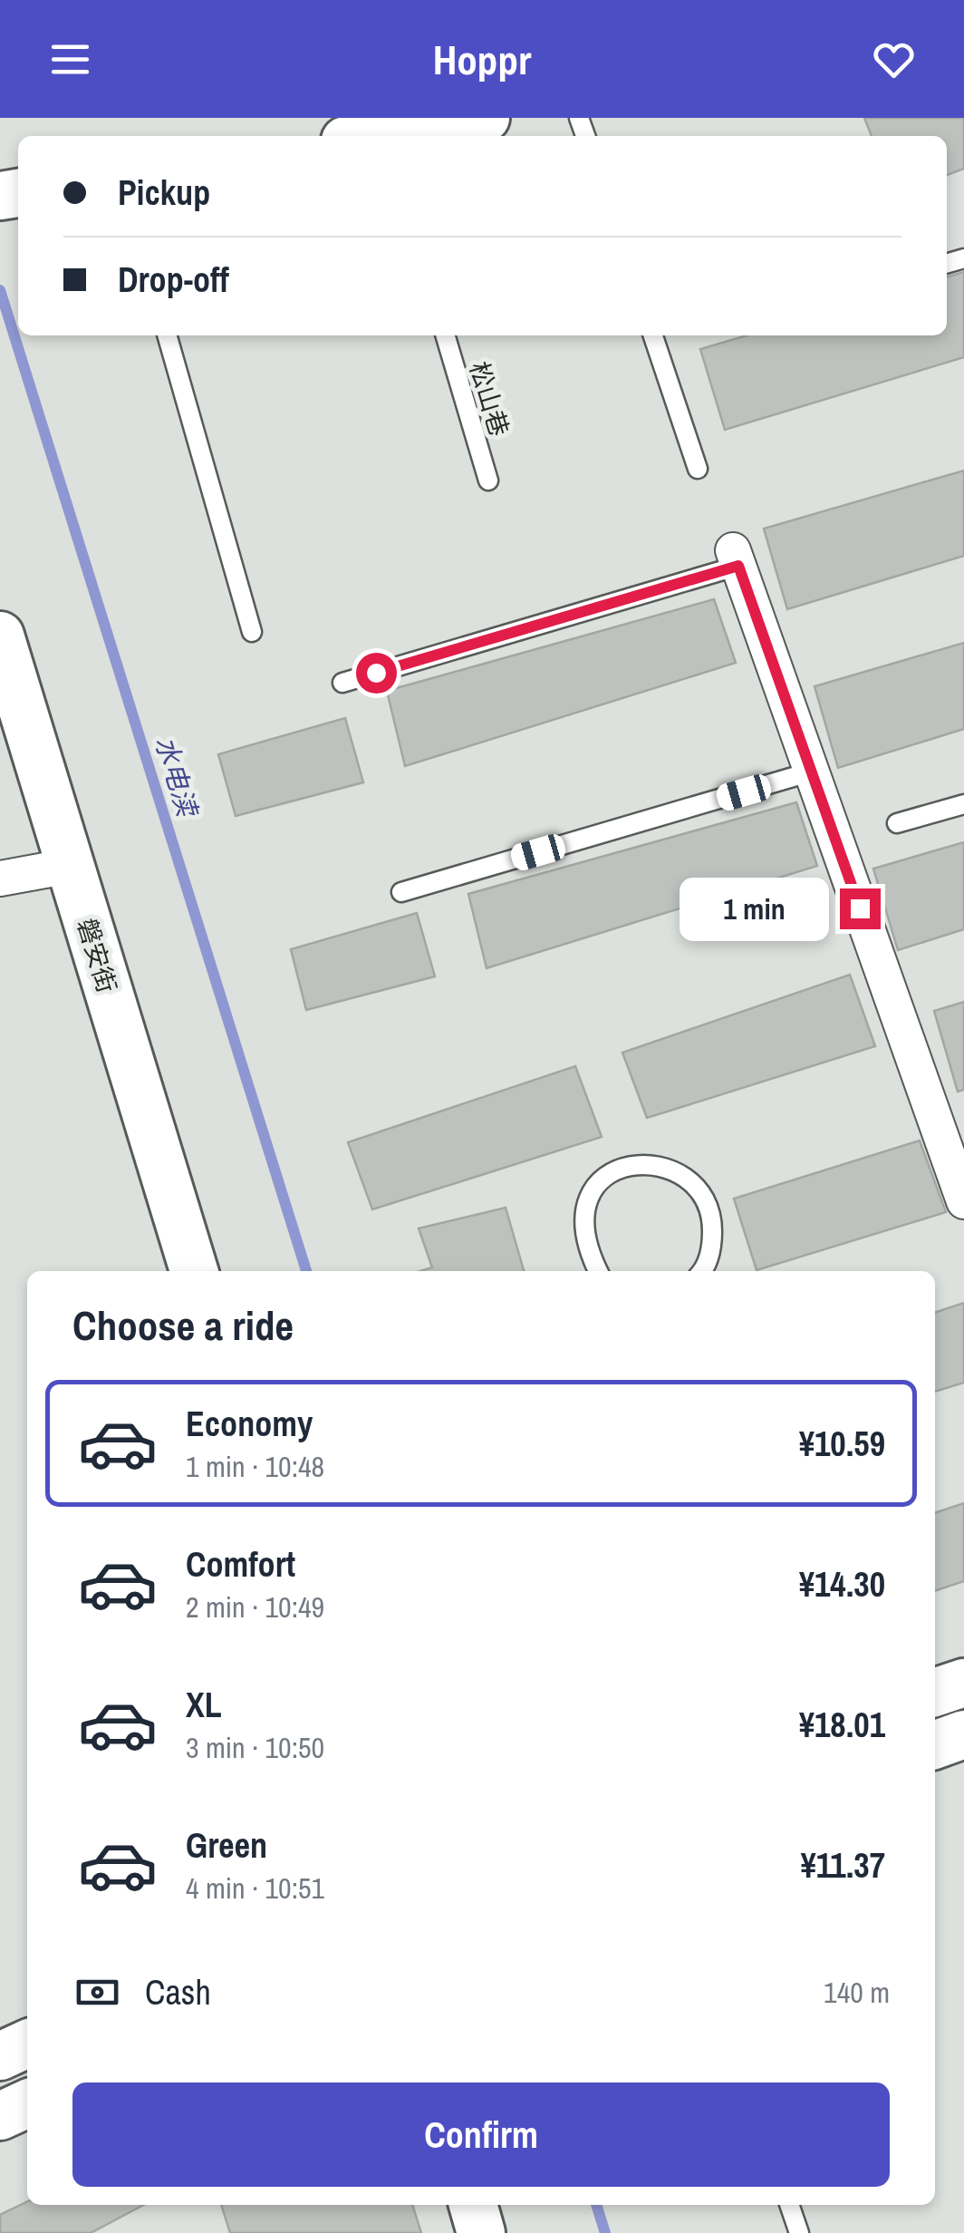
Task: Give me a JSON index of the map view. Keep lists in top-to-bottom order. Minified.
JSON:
{"streets":{"street":["磐安街"],"lane":["松山巷"]},"water":["水电渎"],"page":{"header":"Hoppr","banner":["Pickup","Drop-off"],"bubble":"1 min","heading":"Choose a ride","list":[{"name":"Economy","note":"1 min · 10:48","value":"¥10.59"},{"name":"Comfort","note":"2 min · 10:49","value":"¥14.30"},{"name":"XL","note":"3 min · 10:50","value":"¥18.01"},{"name":"Green","note":"4 min · 10:51","value":"¥11.37"}],"pay":["Cash","140 m"],"buttons":"Confirm"}}
